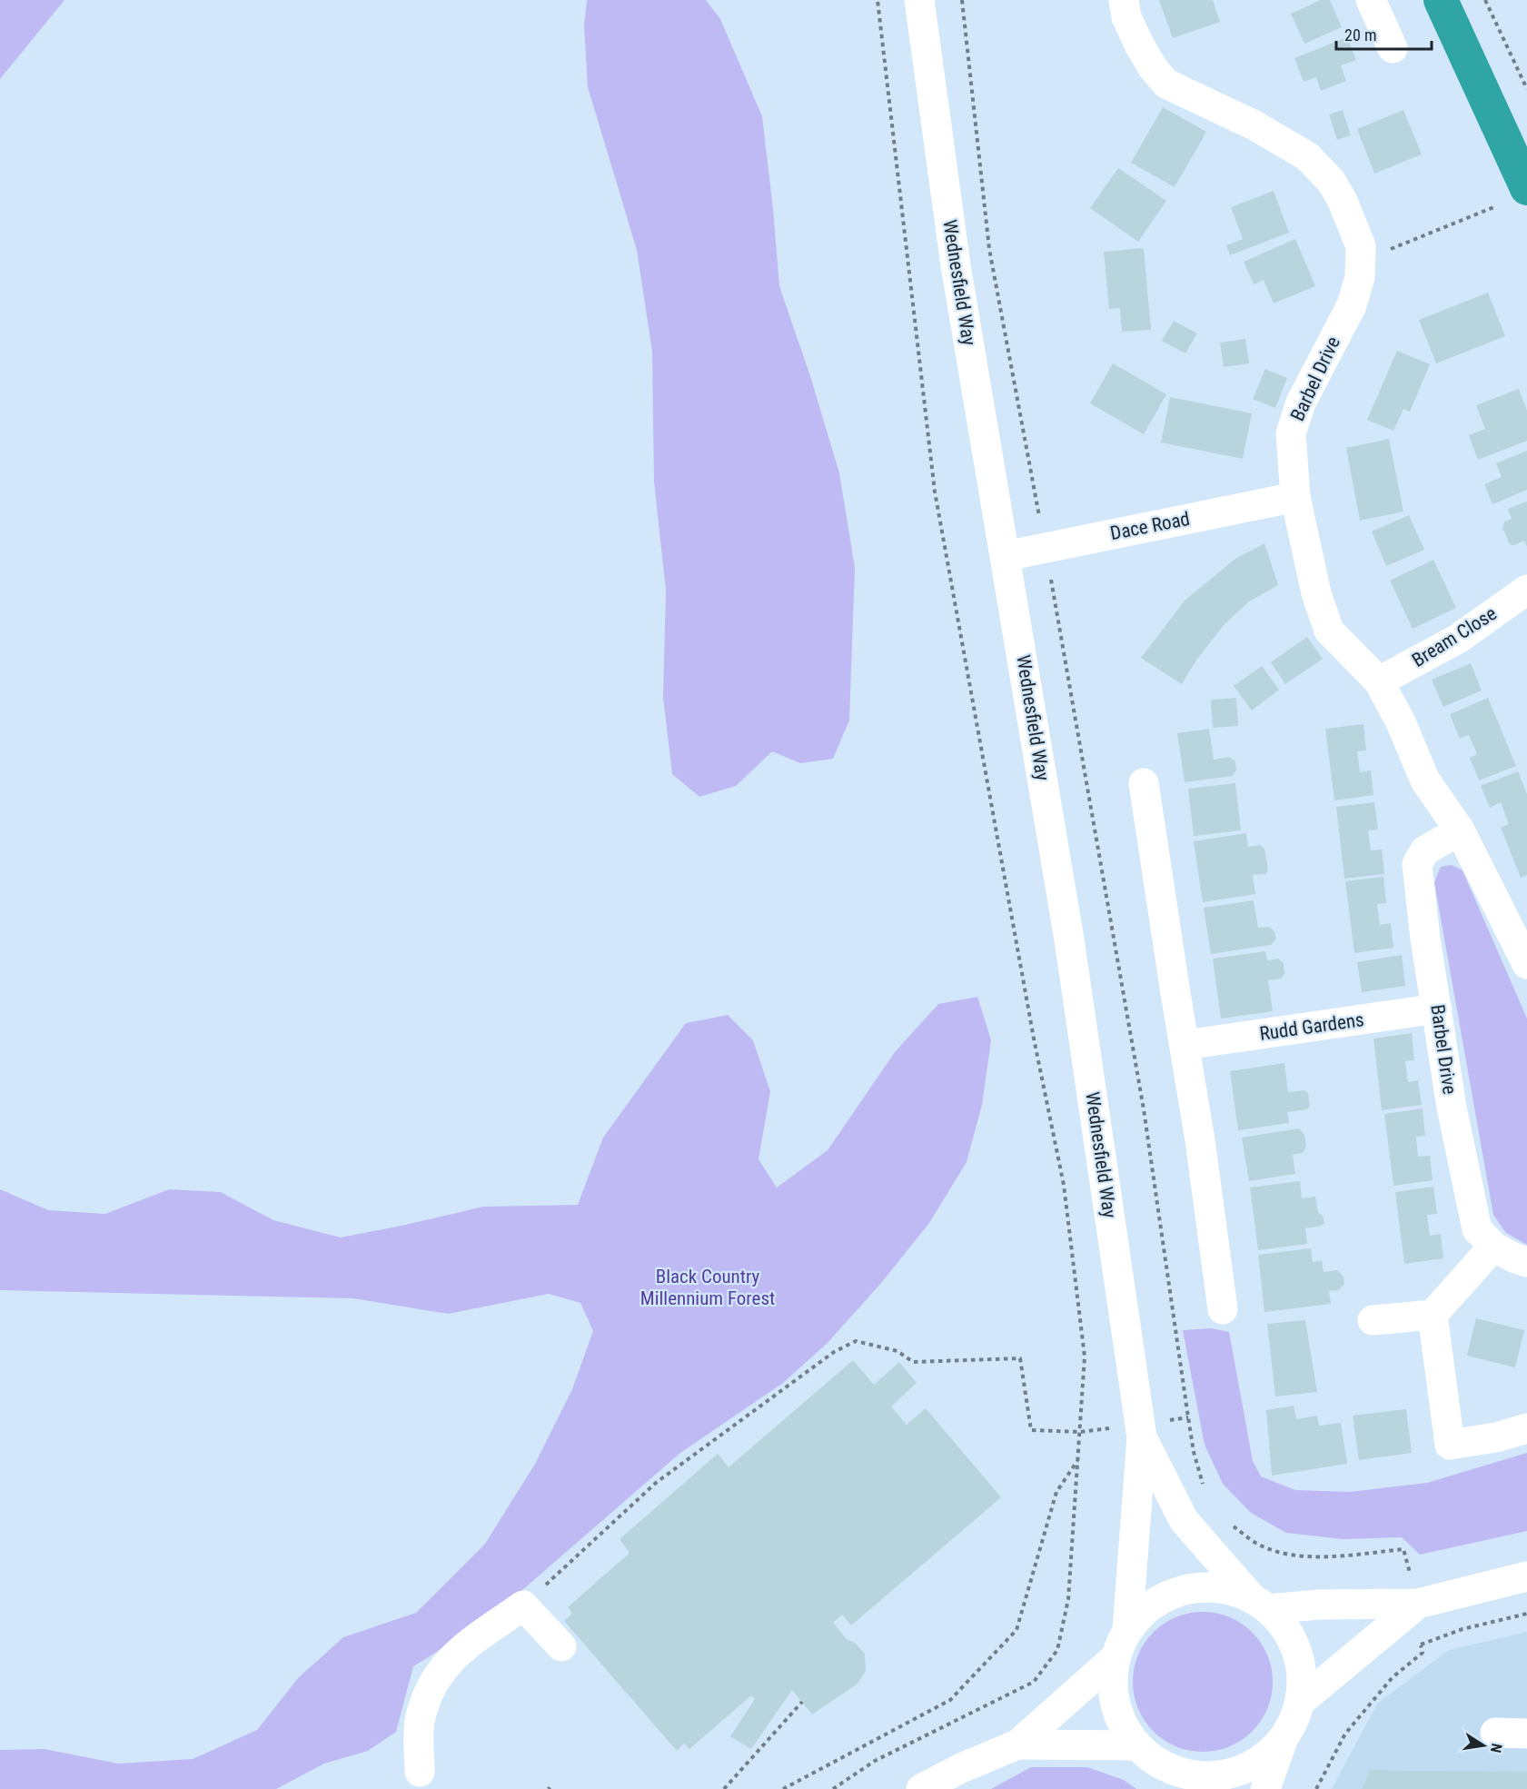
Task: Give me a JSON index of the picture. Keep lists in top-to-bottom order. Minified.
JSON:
{"streets":{"street":["Wednesfield Way","Barbel Drive","Dace Road","Bream Close","Rudd Gardens"]},"crossings":[["Wednesfield Way","Dace Road"],["Barbel Drive","Dace Road"],["Barbel Drive","Bream Close"],["Barbel Drive","Rudd Gardens"]],"parks":["Black Country Millennium Forest"],"scale_bar":"20 m","north":"right"}
